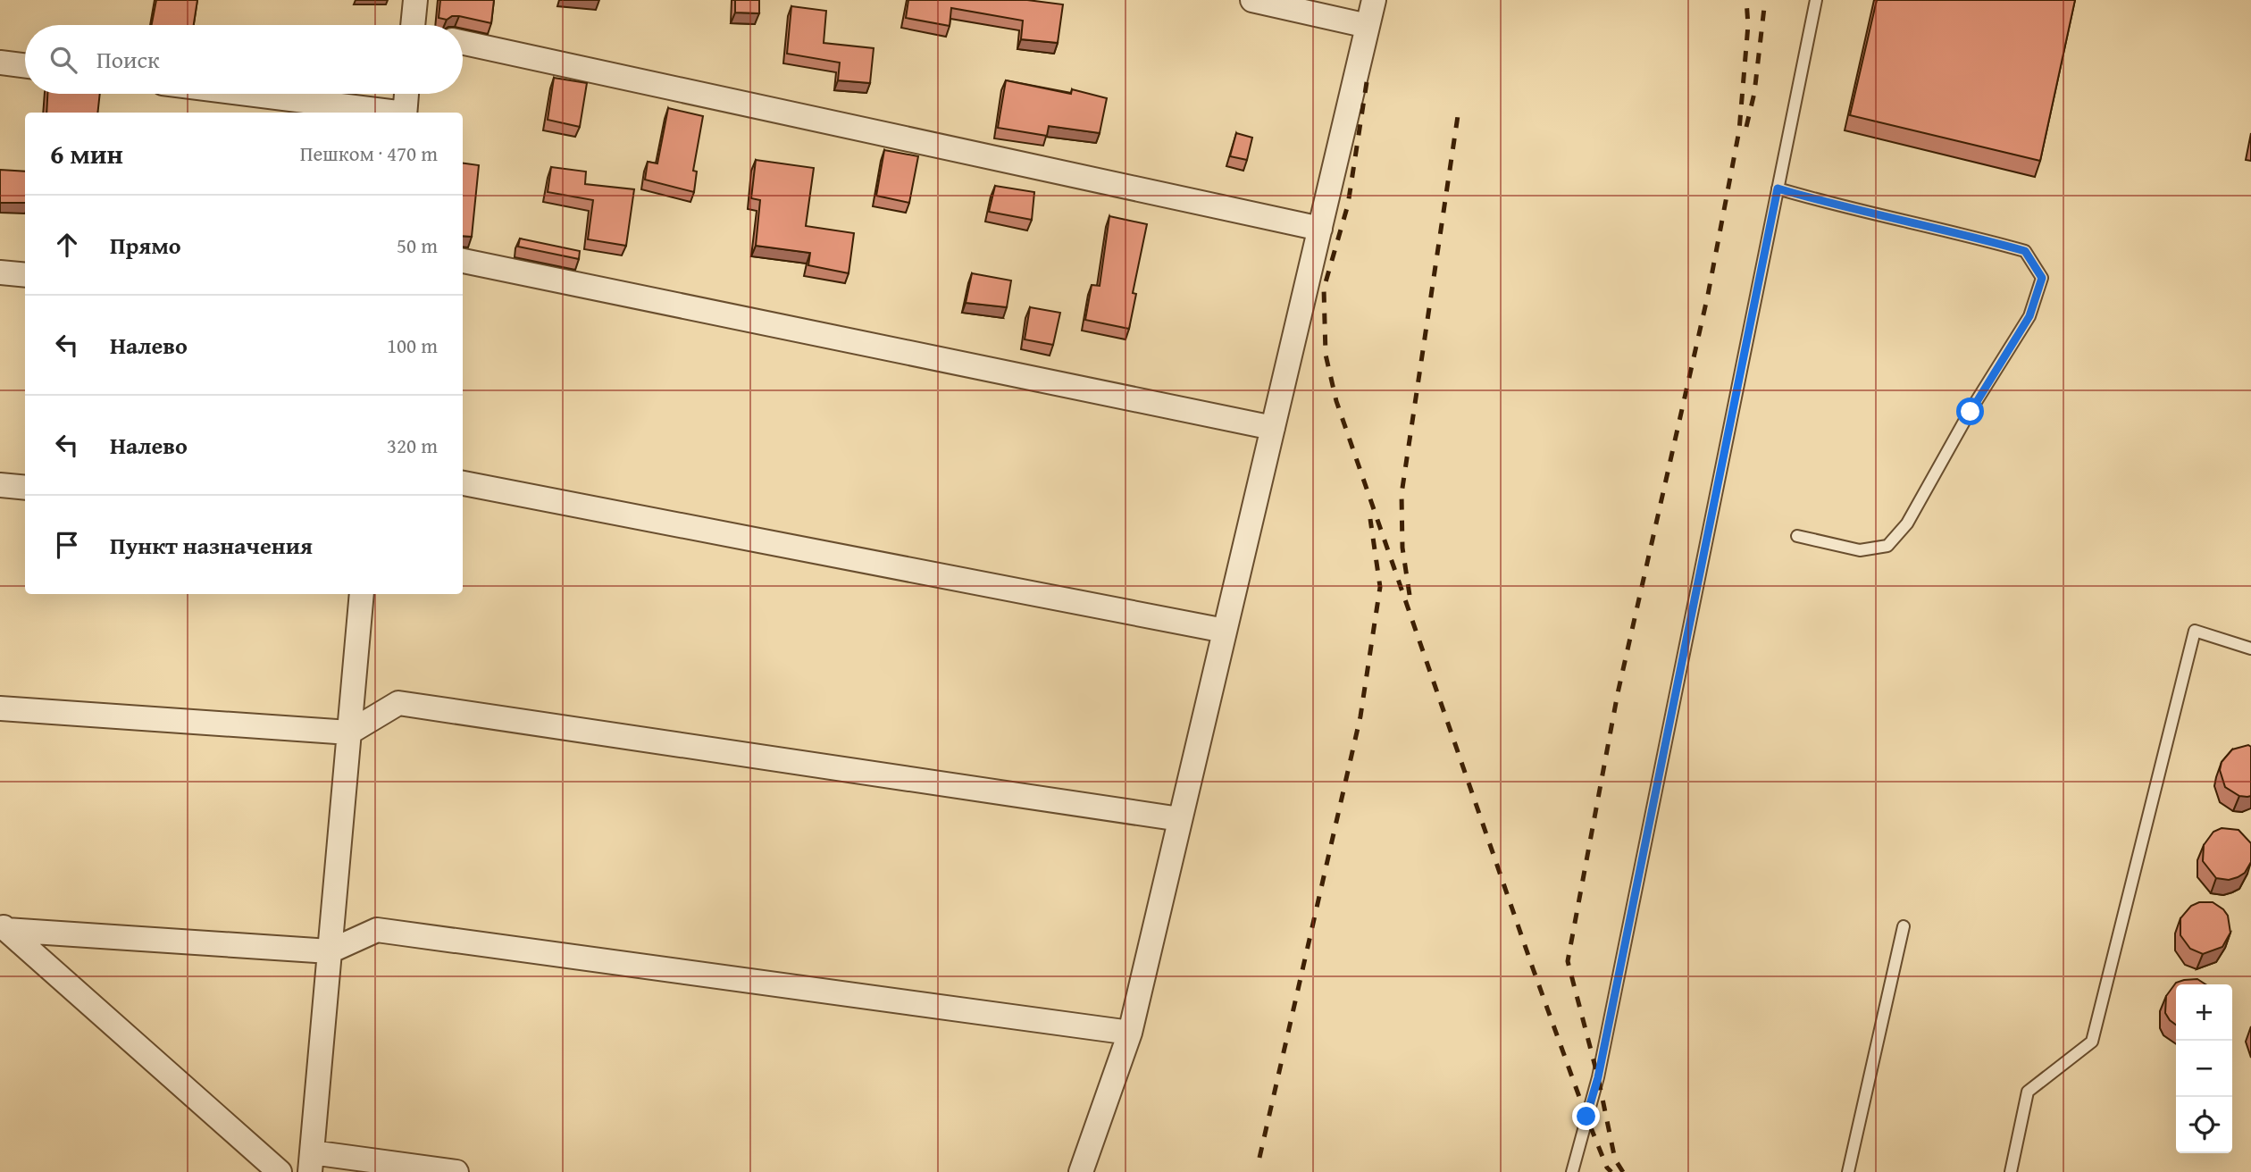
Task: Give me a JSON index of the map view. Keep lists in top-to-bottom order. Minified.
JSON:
{"page":{"search":"Поиск","heading":["6 мин","Пешком · 470 m"],"list":[["Прямо","50 m"],["Налево","100 m"],["Налево","320 m"],"Пункт назначения"],"map_buttons":["+","−"]}}
